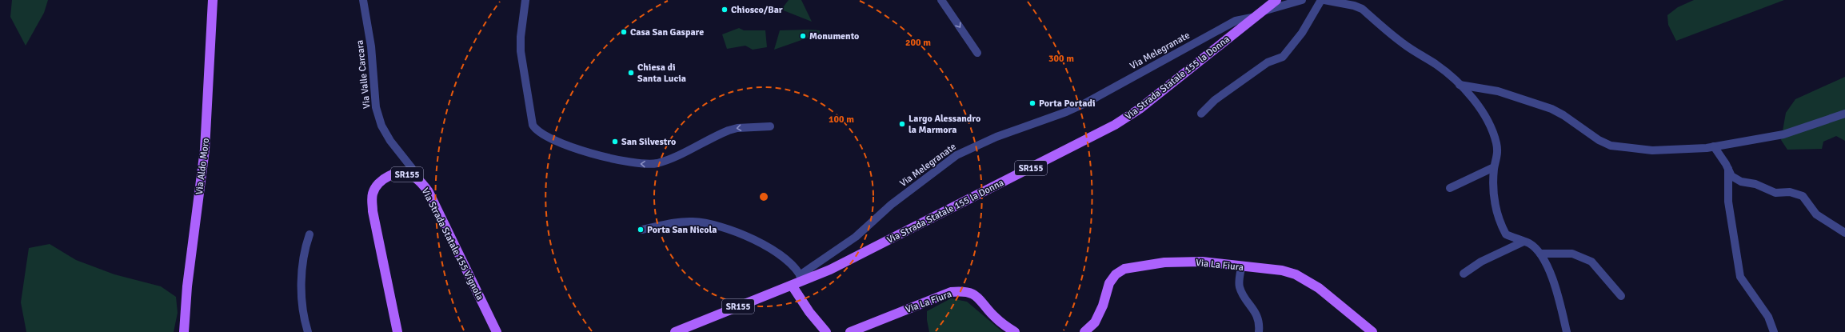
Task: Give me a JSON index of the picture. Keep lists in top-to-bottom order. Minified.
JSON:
{"streets":{"main road":["Via Strada Statale 155 la Donna","Via Aldo Moro","SR155","Via Strada Statale 155 Vignola","Via La Fiura"],"street":["Via Melegranate","Via Valle Carcara"]},"crossings":[["Via Melegranate","Via Strada Statale 155 la Donna"],["Via Valle Carcara","SR155"],["Via Valle Carcara","Via Strada Statale 155 Vignola"],["SR155","Via Strada Statale 155 Vignola"]],"places":["Chiosco/Bar","Casa San Gaspare","Monumento","Chiesa di Santa Lucia","Porta Portadi","Largo Alessandro la Marmora","San Silvestro","Porta San Nicola"],"rings":["200 m","300 m","100 m"]}
